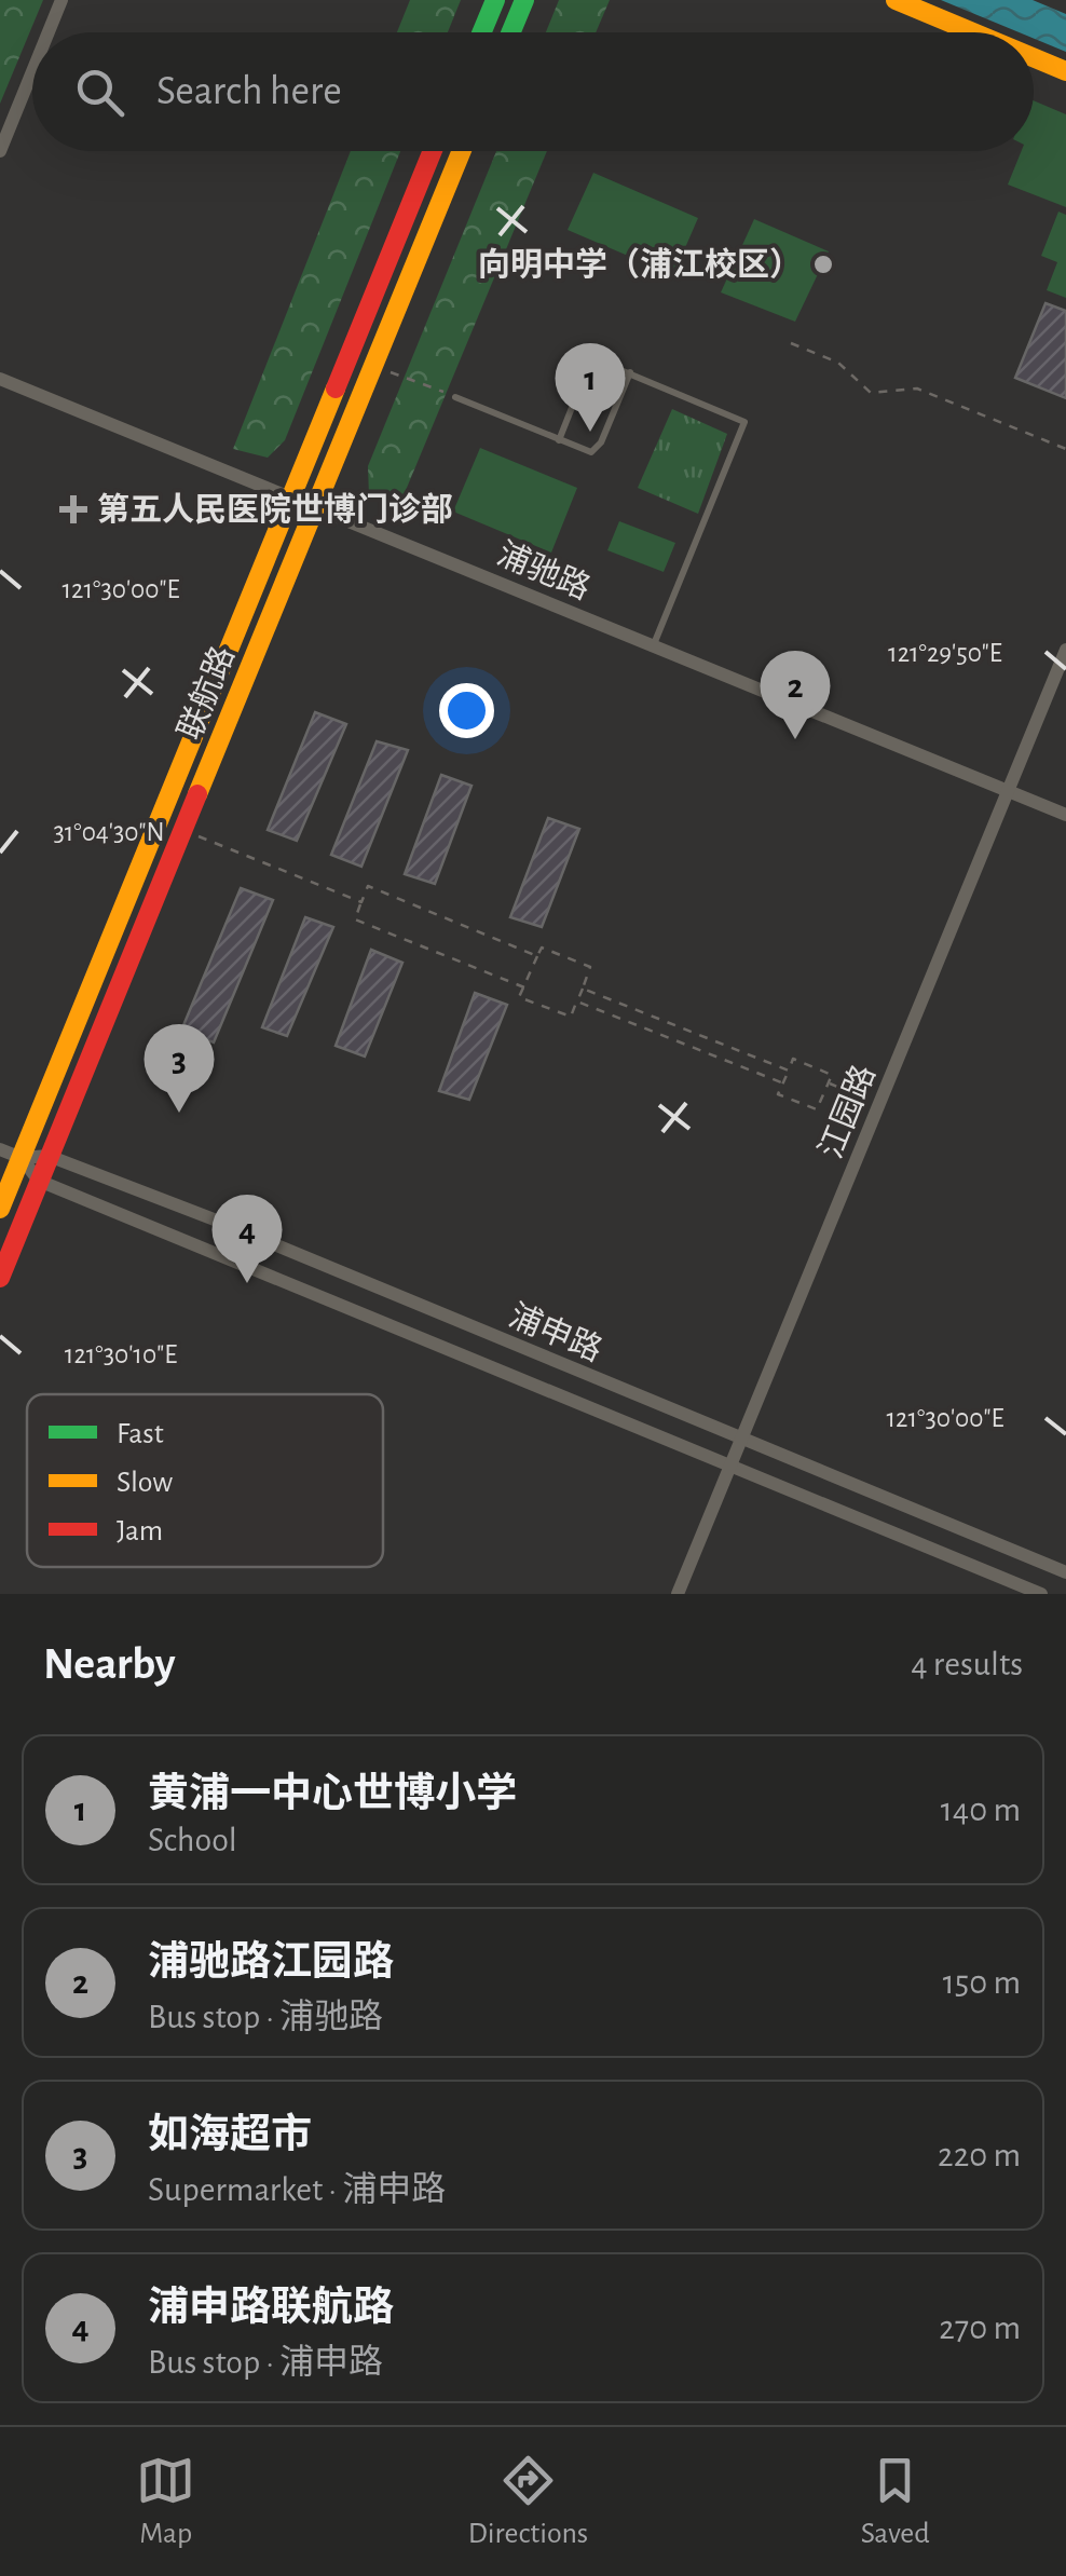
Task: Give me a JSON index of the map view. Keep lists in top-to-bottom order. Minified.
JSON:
{"streets":{"street":["浦驰路","联航路","江园路","浦申路"]},"crossings":[["浦驰路","联航路"],["浦驰路","江园路"],["联航路","浦申路"],["江园路","浦申路"]],"places":{"other":["向明中学（浦江校区）"],"health":["第五人民医院世博门诊部"]},"legend":["Fast","Slow","Jam"],"page":{"search":"Search here","pins":["1","2","3","4"],"heading":["Nearby","4 results"],"list":[{"mark":"1","name":"黄浦一中心世博小学","note":"School","value":"140 m"},{"mark":"2","name":"浦驰路江园路","note":"Bus stop · 浦驰路","value":"150 m"},{"mark":"3","name":"如海超市","note":"Supermarket · 浦申路","value":"220 m"},{"mark":"4","name":"浦申路联航路","note":"Bus stop · 浦申路","value":"270 m"}],"nav":["Map","Directions","Saved"]},"coordinates":["121°30'00\"E","121°29'50\"E","31°04'30\"N","121°30'10\"E"]}
